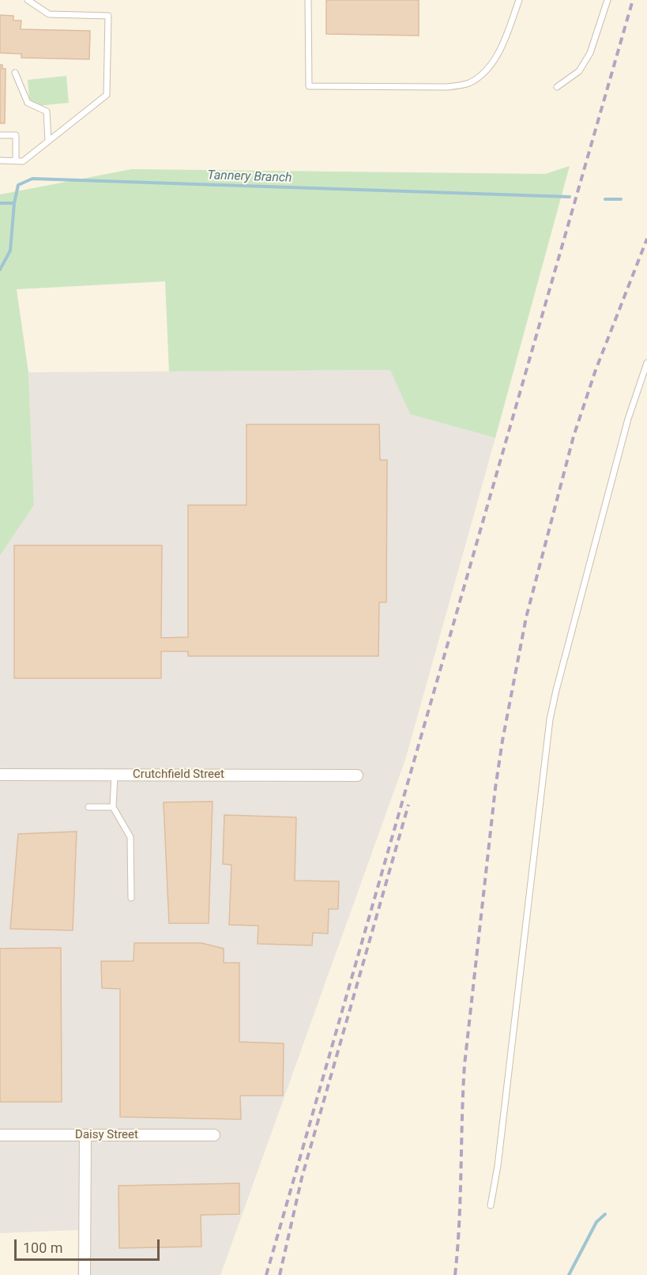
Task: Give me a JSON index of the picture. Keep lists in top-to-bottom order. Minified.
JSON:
{"streets":{"street":["Crutchfield Street","Daisy Street"]},"water":["Tannery Branch"],"scale_bar":"100 m"}
